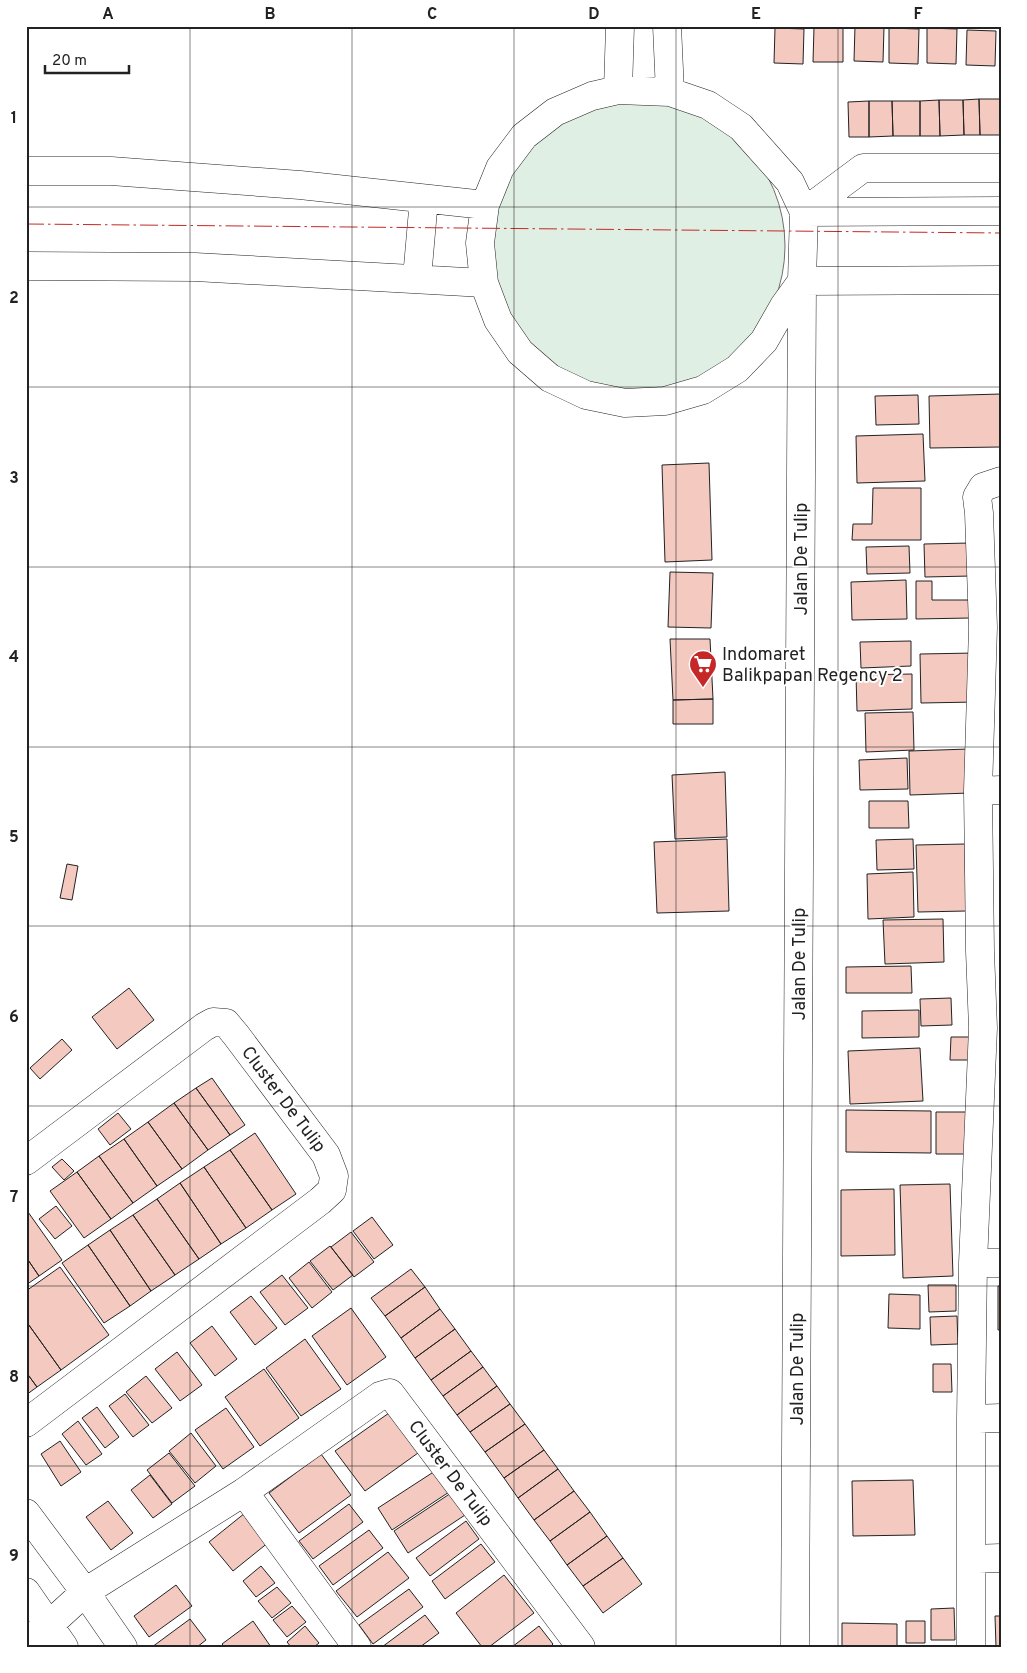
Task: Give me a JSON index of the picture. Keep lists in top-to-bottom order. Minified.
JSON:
{"streets":{"street":["Jalan De Tulip","Cluster De Tulip"]},"places":{"supermarket":["Indomaret Balikpapan Regency 2"]},"scale_bar":"20 m","grid":{"columns":["A","B","C","D","E","F"],"rows":["1","2","3","4","5","6","7","8","9"]}}
